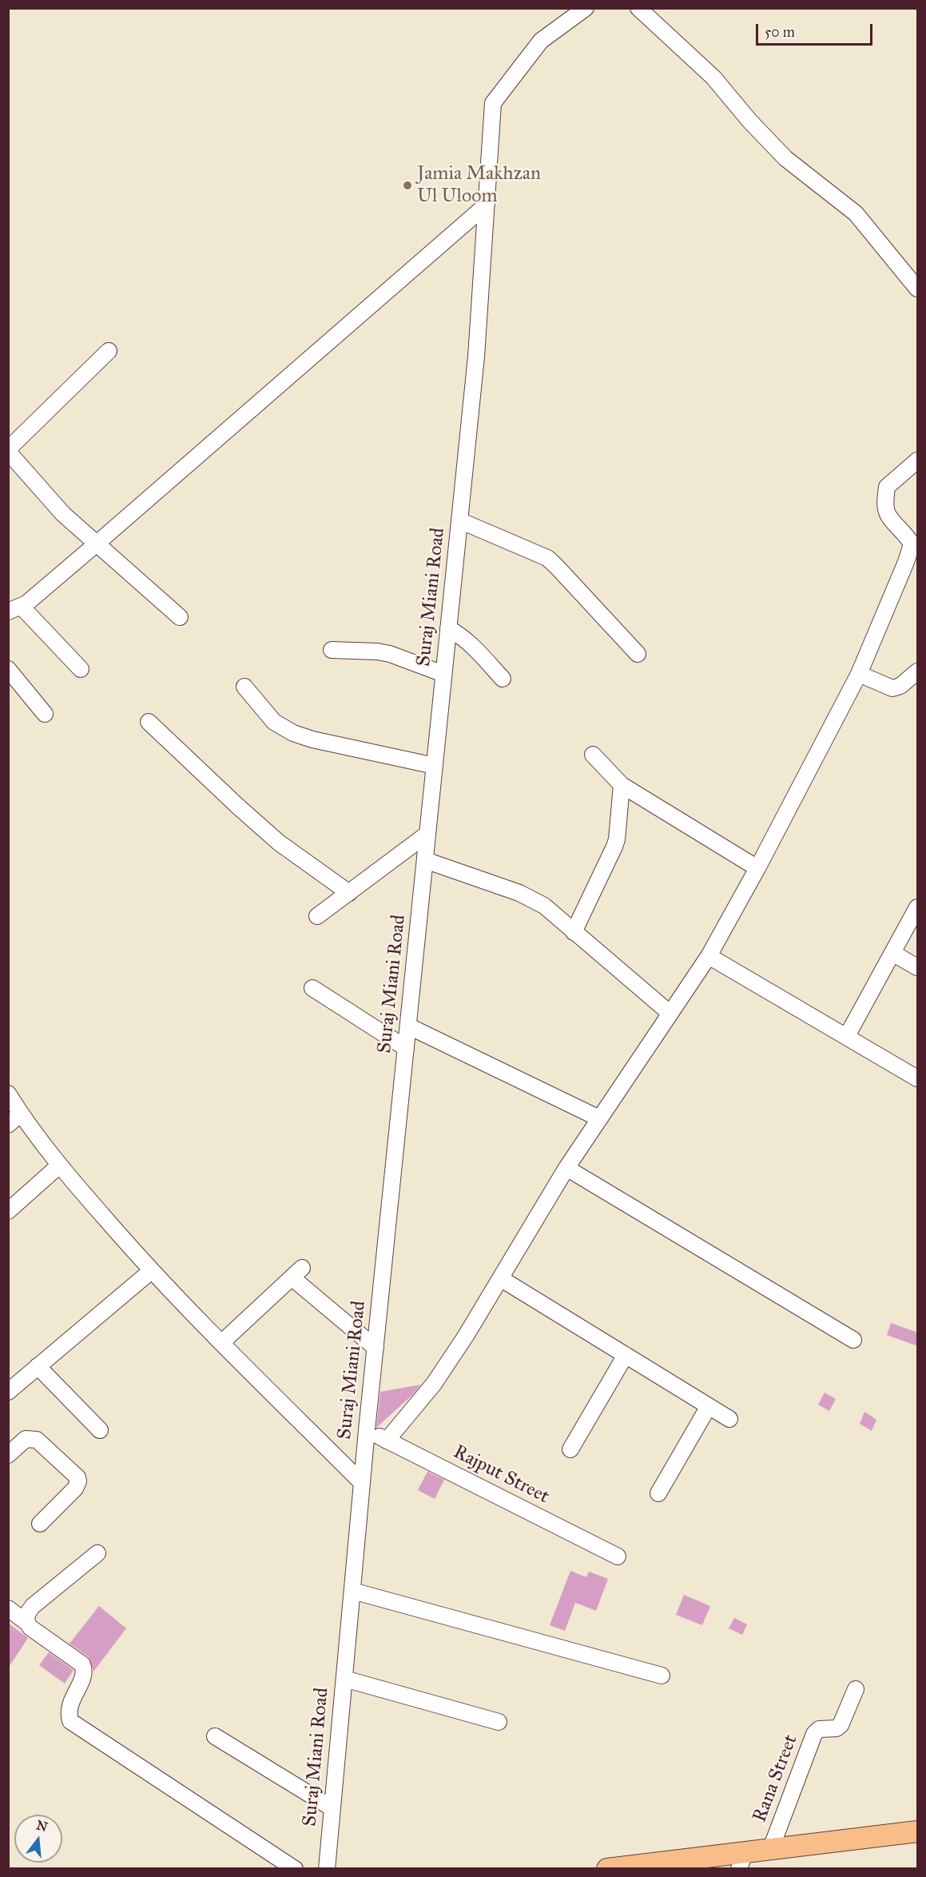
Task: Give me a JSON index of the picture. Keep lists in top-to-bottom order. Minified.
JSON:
{"streets":{"street":["Suraj Miani Road","Rajput Street","Rana Street"]},"crossings":[["Suraj Miani Road","Rajput Street"]],"places":["Jamia Makhzan Ul Uloom"],"scale_bar":"50 m","north":"top"}
